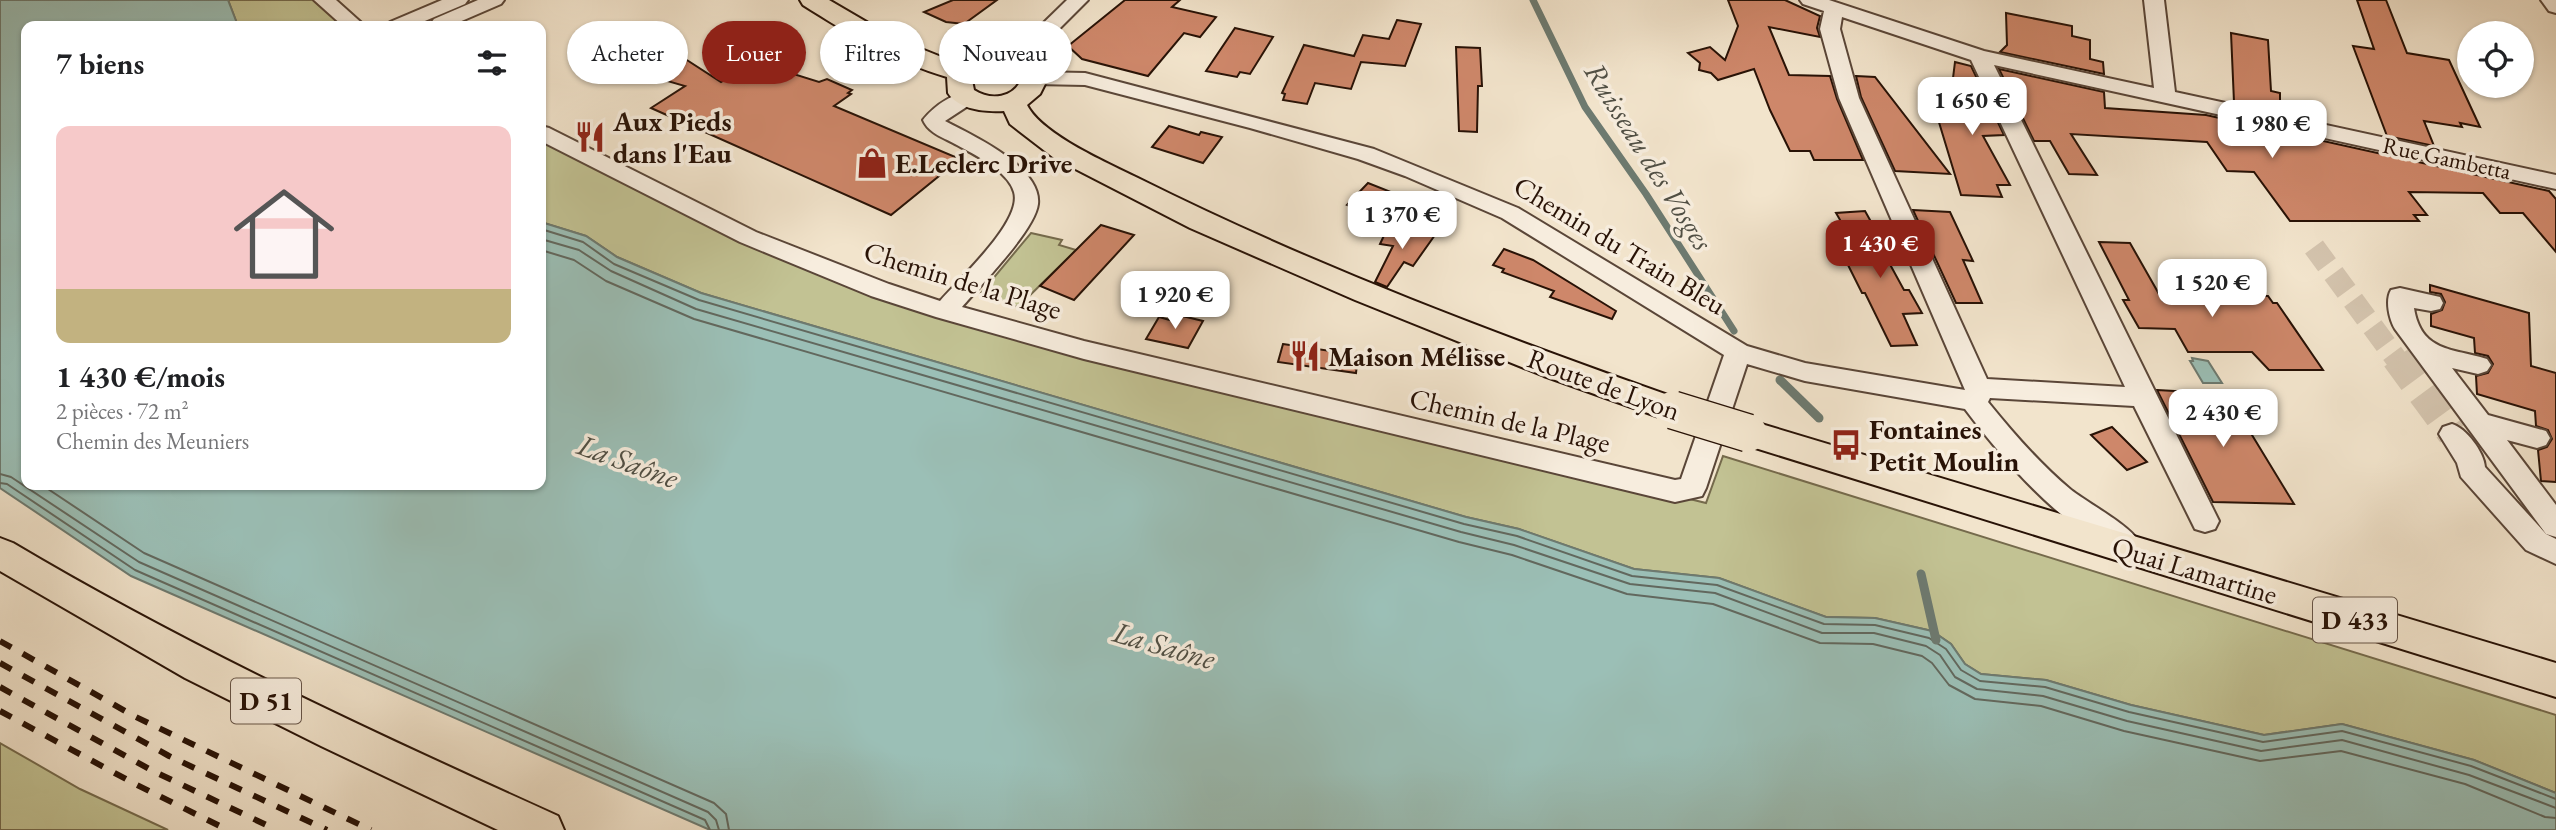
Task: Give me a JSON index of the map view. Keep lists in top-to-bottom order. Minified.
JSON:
{"streets":{"main road":["Route de Lyon","Quai Lamartine","D 433","D 51"],"street":["Rue Gambetta","Chemin du Train Bleu","Chemin de la Plage"]},"crossings":[["Chemin du Train Bleu","Chemin de la Plage"],["Route de Lyon","Quai Lamartine"]],"water":["Ruisseau des Vosges","La Saône"],"places":{"restaurant":["Aux Pieds dans l'Eau","Maison Mélisse"],"shop":["E.Leclerc Drive"],"bus stop":["Fontaines Petit Moulin"]},"page":{"chip":["Acheter","Louer","Filtres","Nouveau"],"heading":"7 biens","price":["1 650 €","1 980 €","1 370 €","1 430 €","1 520 €","1 920 €","2 430 €"],"list":[{"name":"1 430 €/mois","note":"2 pièces · 72 m² · Chemin des Meuniers"}]}}
